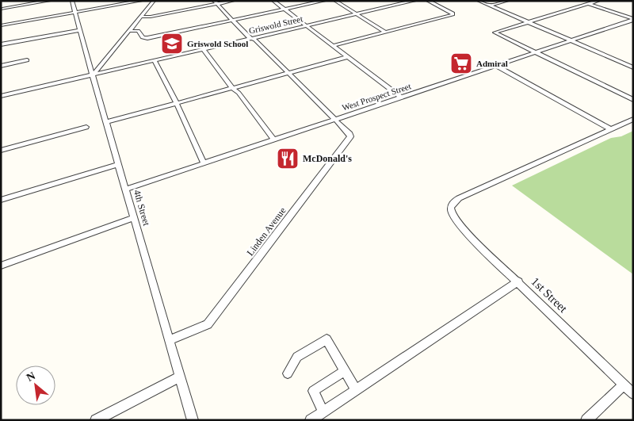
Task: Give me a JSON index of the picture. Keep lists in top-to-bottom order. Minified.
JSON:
{"streets":{"street":["Griswold Street","West Prospect Street","4th Street","Linden Avenue","1st Street"]},"crossings":[["Griswold Street","4th Street"],["West Prospect Street","4th Street"],["West Prospect Street","Linden Avenue"],["4th Street","Linden Avenue"]],"places":{"school or university":["Griswold School"],"supermarket":["Admiral"],"restaurant":["McDonald's"]},"north":"top left"}
